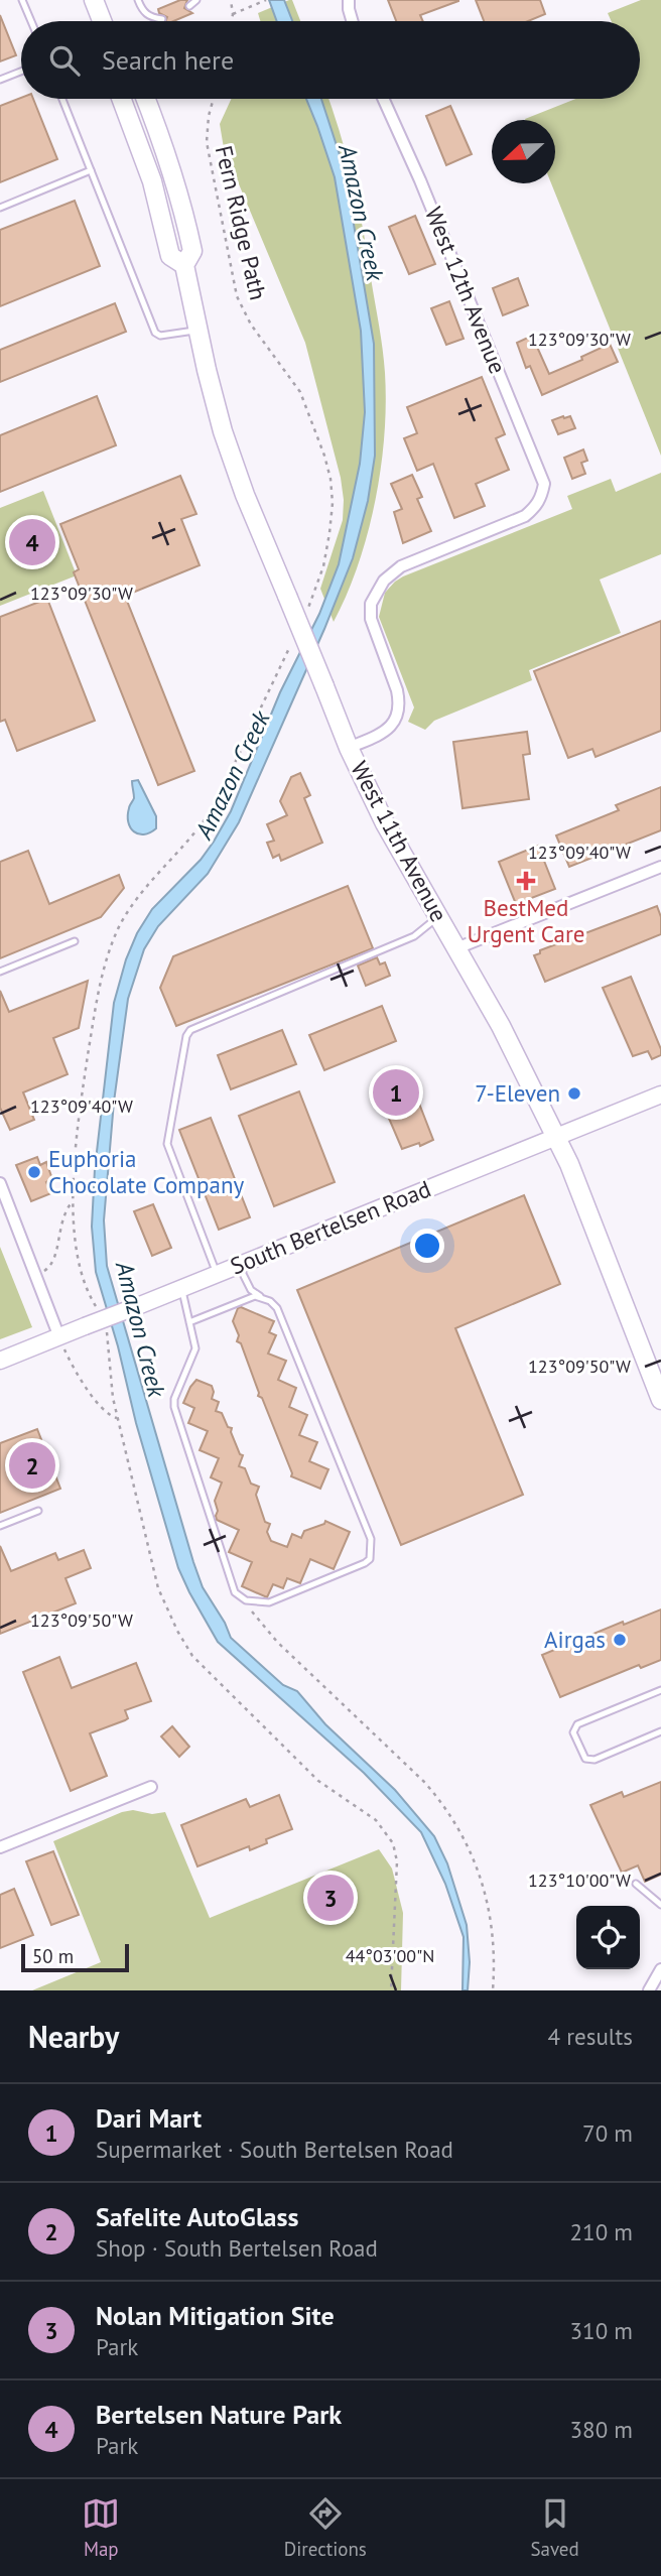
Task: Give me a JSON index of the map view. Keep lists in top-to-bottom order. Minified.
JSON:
{"streets":{"main road":["West 11th Avenue"],"street":["West 12th Avenue","South Bertelsen Road"],"path":["Fern Ridge Path"]},"crossings":[["West 12th Avenue","West 11th Avenue"],["West 11th Avenue","South Bertelsen Road"]],"water":["Amazon Creek"],"places":{"health":["BestMed Urgent Care"],"other":["7-Eleven","Euphoria Chocolate Company","Airgas"]},"scale_bar":"50 m","north":"left","page":{"search":"Search here","pins":["4","1","2","3"],"scale":"50 m","heading":["Nearby","4 results"],"list":[{"mark":"1","name":"Dari Mart","note":"Supermarket · South Bertelsen Road","value":"70 m"},{"mark":"2","name":"Safelite AutoGlass","note":"Shop · South Bertelsen Road","value":"210 m"},{"mark":"3","name":"Nolan Mitigation Site","note":"Park","value":"310 m"},{"mark":"4","name":"Bertelsen Nature Park","note":"Park","value":"380 m"}],"nav":["Map","Directions","Saved"]},"coordinates":["123°09'30\"W","123°09'40\"W","123°09'50\"W","123°10'00\"W","44°03'00\"N"]}
